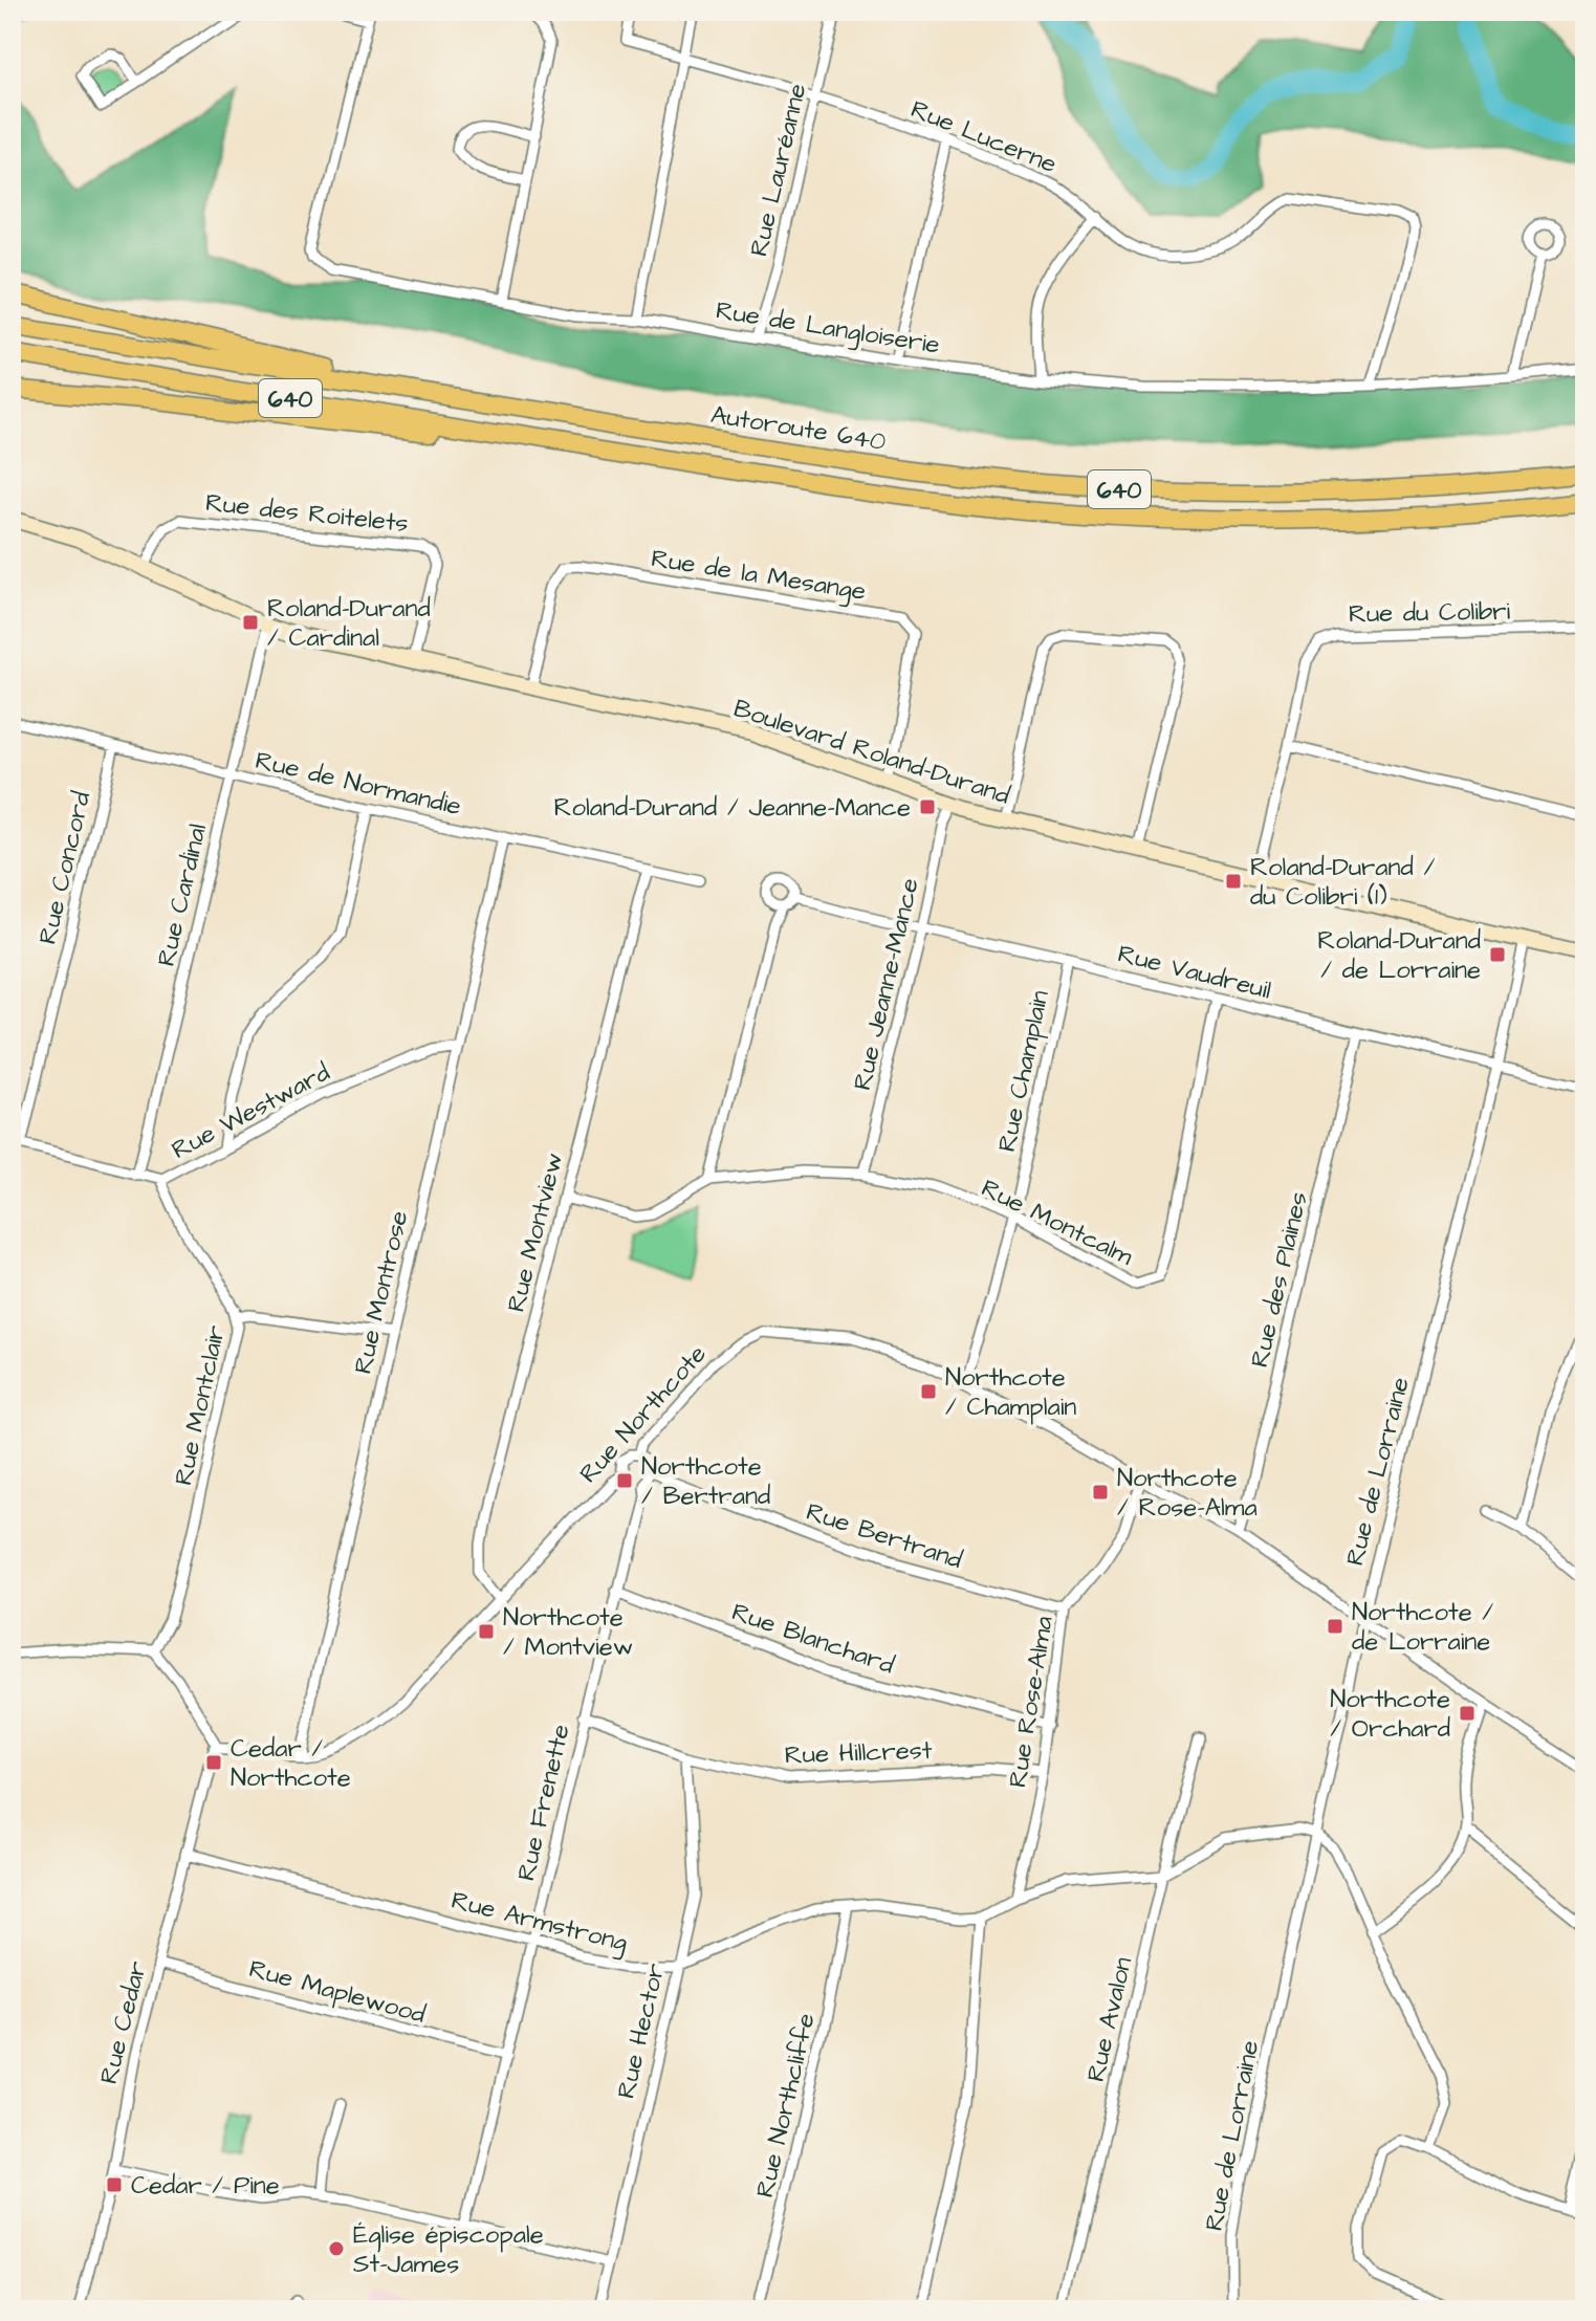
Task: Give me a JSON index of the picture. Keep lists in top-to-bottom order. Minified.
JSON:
{"streets":{"highway":["640","Autoroute 640"],"street":["Rue Lucerne","Rue Lauréanne","Rue de Langloiserie","Rue des Roitelets","Rue de la Mesange","Rue du Colibri","Boulevard Roland-Durand","Rue de Normandie","Rue Concord","Rue Cardinal","Rue Vaudreuil","Rue Jeanne-Mance","Rue Champlain","Rue Westward","Rue Montcalm","Rue Montview","Rue des Plaines","Rue Montrose","Rue Montclair","Rue Northcote","Rue de Lorraine","Rue Bertrand","Rue Blanchard","Rue Rose-Alma","Rue Hillcrest","Rue Frenette","Rue Armstrong","Rue Maplewood","Rue Avalon","Rue Cedar","Rue Hector","Rue Northcliffe"]},"crossings":[["Rue Lucerne","Rue Lauréanne"],["Rue Lucerne","Rue de Langloiserie"],["Rue Lauréanne","Rue de Langloiserie"],["Rue des Roitelets","Boulevard Roland-Durand"],["Rue de la Mesange","Boulevard Roland-Durand"],["Rue du Colibri","Boulevard Roland-Durand"],["Boulevard Roland-Durand","Rue Cardinal"],["Boulevard Roland-Durand","Rue Jeanne-Mance"],["Boulevard Roland-Durand","Rue de Lorraine"],["Rue de Normandie","Rue Concord"],["Rue de Normandie","Rue Cardinal"],["Rue de Normandie","Rue Montview"],["Rue de Normandie","Rue Montrose"],["Rue Concord","Rue Westward"],["Rue Cardinal","Rue Westward"],["Rue Vaudreuil","Rue Jeanne-Mance"],["Rue Vaudreuil","Rue Champlain"],["Rue Vaudreuil","Rue Montcalm"],["Rue Vaudreuil","Rue des Plaines"],["Rue Vaudreuil","Rue de Lorraine"],["Rue Jeanne-Mance","Rue Montcalm"],["Rue Champlain","Rue Montcalm"],["Rue Champlain","Rue Northcote"],["Rue Westward","Rue Montrose"],["Rue Westward","Rue Montclair"],["Rue Montcalm","Rue Montview"],["Rue Montview","Rue Northcote"],["Rue des Plaines","Rue Northcote"],["Rue Montrose","Rue Northcote"],["Rue Northcote","Rue de Lorraine"],["Rue Northcote","Rue Bertrand"],["Rue Northcote","Rue Rose-Alma"],["Rue Northcote","Rue Frenette"],["Rue Northcote","Rue Cedar"],["Rue Bertrand","Rue Rose-Alma"],["Rue Bertrand","Rue Frenette"],["Rue Blanchard","Rue Rose-Alma"],["Rue Blanchard","Rue Frenette"],["Rue Rose-Alma","Rue Hillcrest"],["Rue Hillcrest","Rue Frenette"],["Rue Hillcrest","Rue Hector"],["Rue Frenette","Rue Armstrong"],["Rue Frenette","Rue Maplewood"],["Rue Armstrong","Rue Cedar"],["Rue Armstrong","Rue Hector"],["Rue Armstrong","Rue Northcliffe"],["Rue Maplewood","Rue Cedar"]],"places":{"transit":["Roland-Durand / Cardinal","Roland-Durand / Jeanne-Mance","Roland-Durand / du Colibri (1)","Roland-Durand / de Lorraine","Northcote / Champlain","Northcote / Bertrand","Northcote / Rose-Alma","Northcote / de Lorraine","Northcote / Montview","Northcote / Orchard","Cedar / Northcote","Cedar / Pine"],"other":["Église épiscopale St-James"]}}
